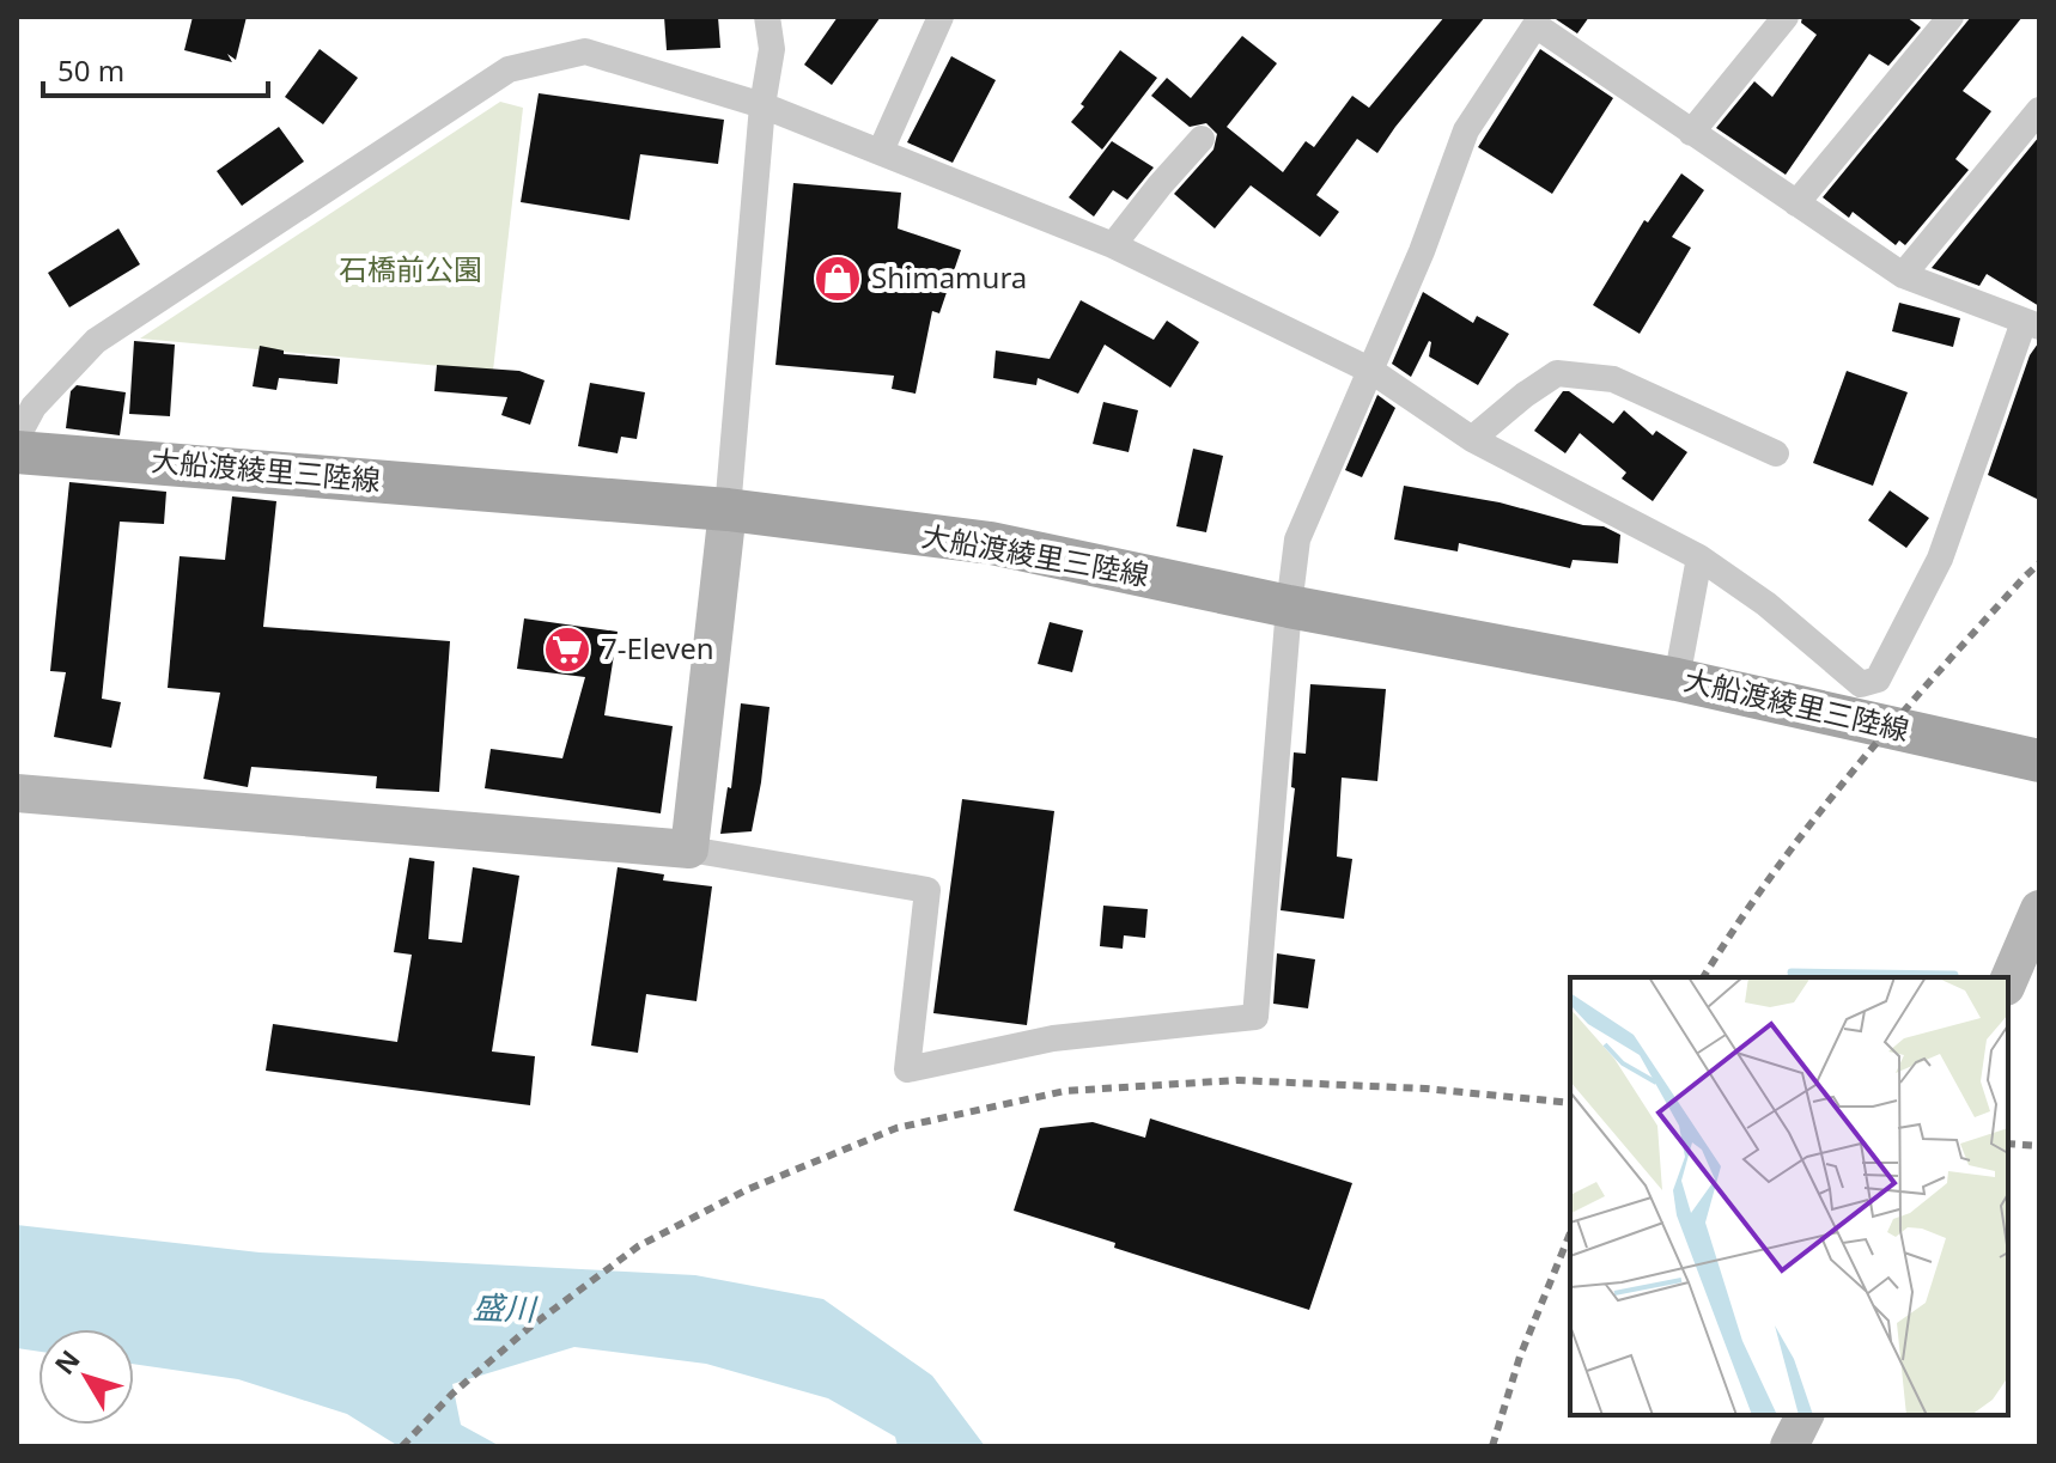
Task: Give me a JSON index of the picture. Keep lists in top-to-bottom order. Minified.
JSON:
{"streets":{"main road":["大船渡綾里三陸線"]},"water":["盛川"],"parks":["石橋前公園"],"places":{"shop":["Shimamura"],"supermarket":["7-Eleven"]},"scale_bar":"50 m","north":"top left"}
